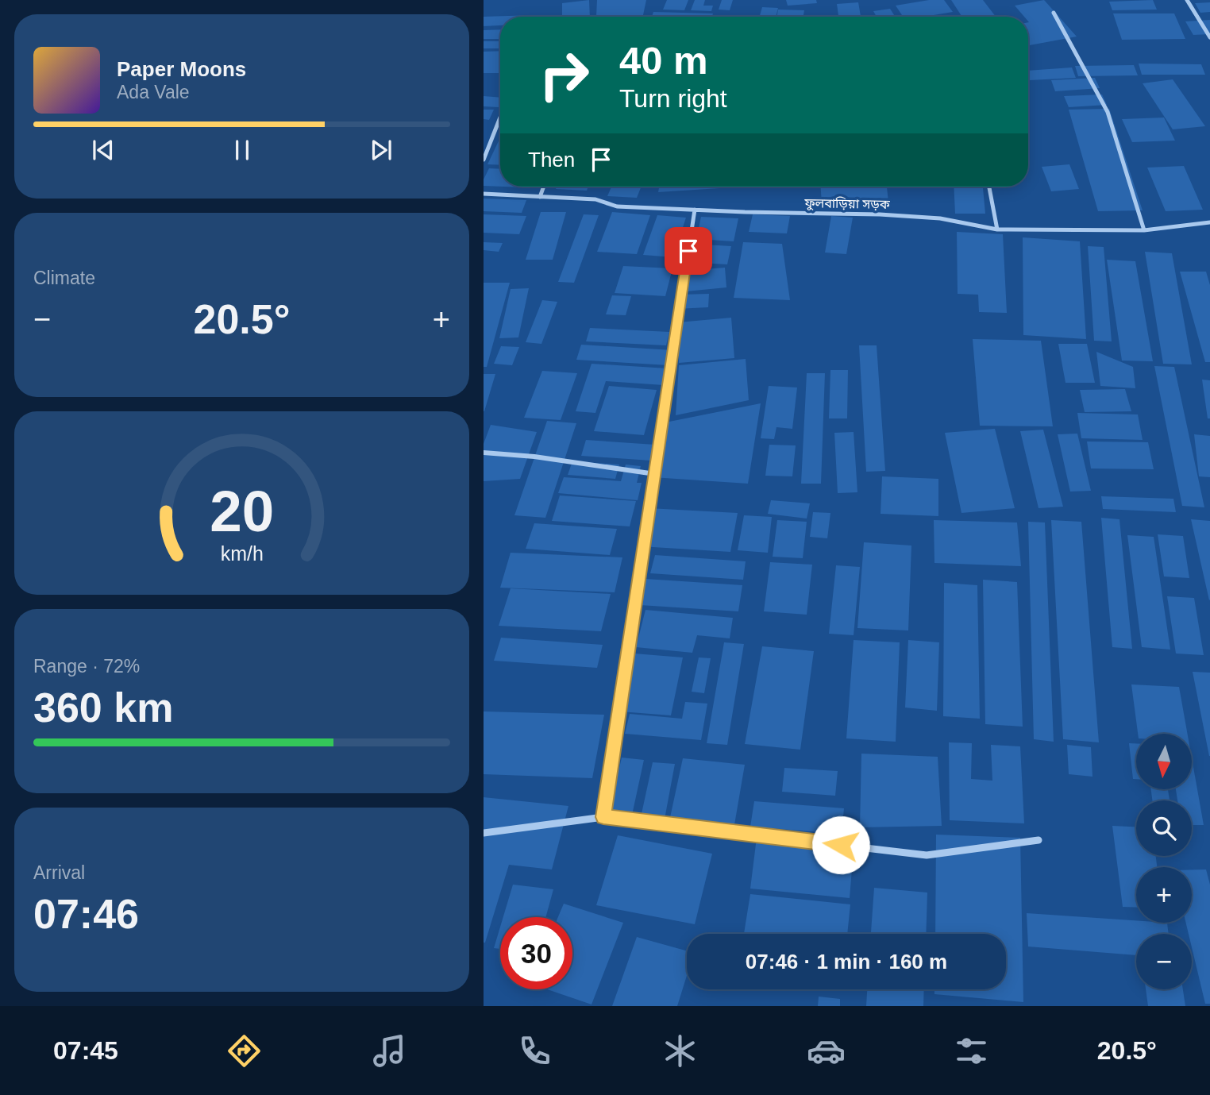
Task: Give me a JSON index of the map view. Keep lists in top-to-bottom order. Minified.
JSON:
{"streets":{"street":["ফুলবাড়িয়া সড়ক"]},"north":"bottom","page":{"turn":["40 m","Turn right"],"song":["Paper Moons","Ada Vale"],"then":"Then","tile":["Climate",["Range · 72%","360 km"],["Arrival","07:46"]],"heat":["−","20.5°","+"],"map_buttons":["+","−"],"limit":"30","trip":"07:46 · 1 min · 160 m","tabs":["07:45","20.5°"],"gauge":["20","km/h"]}}
